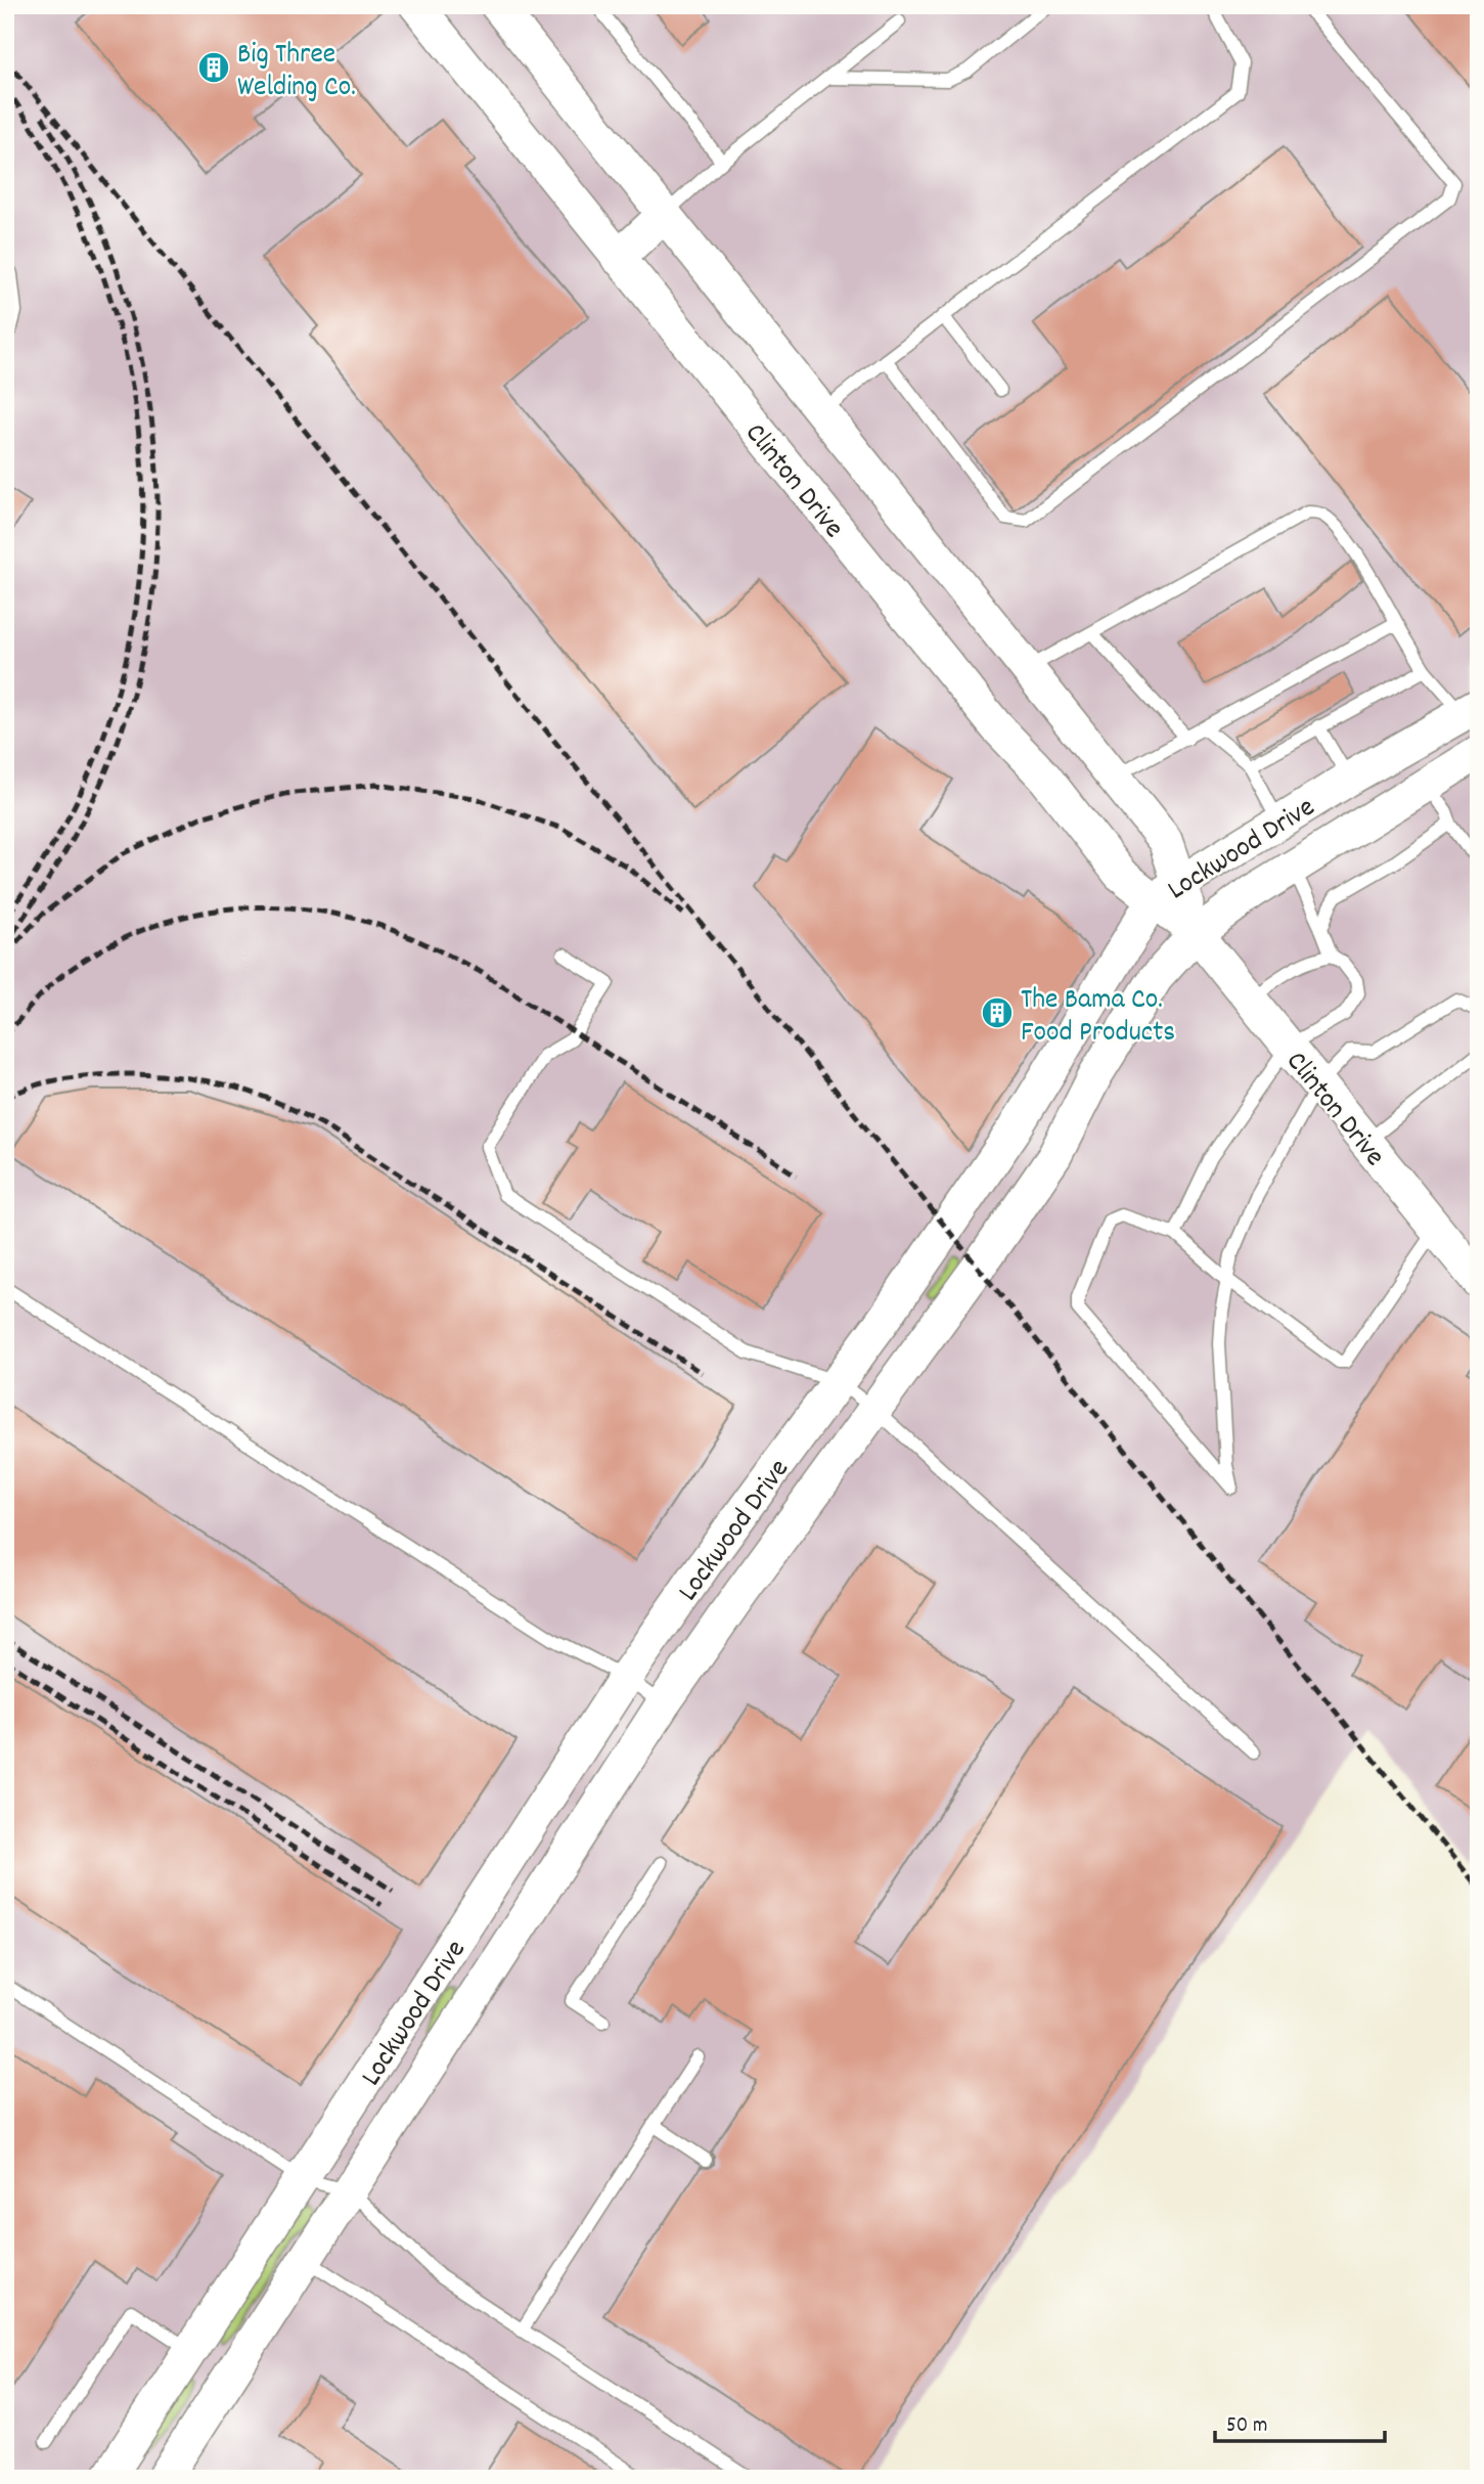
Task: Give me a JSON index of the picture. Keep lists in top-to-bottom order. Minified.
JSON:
{"streets":{"main road":["Clinton Drive","Lockwood Drive"]},"crossings":[["Clinton Drive","Lockwood Drive"]],"places":{"building":["Big Three Welding Co.","The Bama Co. Food Products"]},"scale_bar":"50 m"}
